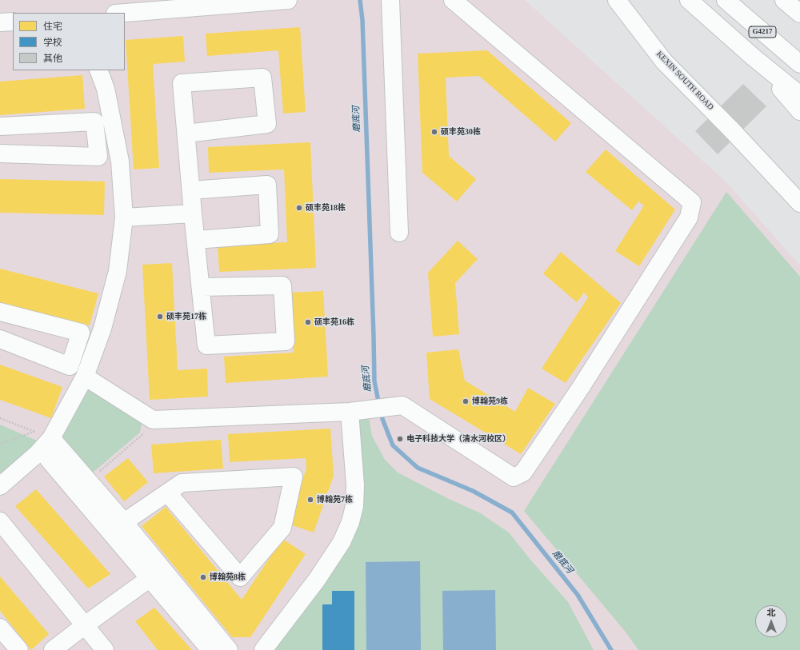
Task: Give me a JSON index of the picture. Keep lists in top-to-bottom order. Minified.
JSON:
{"streets":{"main road":["G4217","KEXIN SOUTH ROAD"]},"water":["磨底河"],"places":["硕丰苑30栋","硕丰苑18栋","硕丰苑17栋","硕丰苑16栋","博翰苑9栋","电子科技大学（清水河校区）","博翰苑7栋","博翰苑8栋"],"legend":["住宅","学校","其他"],"north":"top"}
